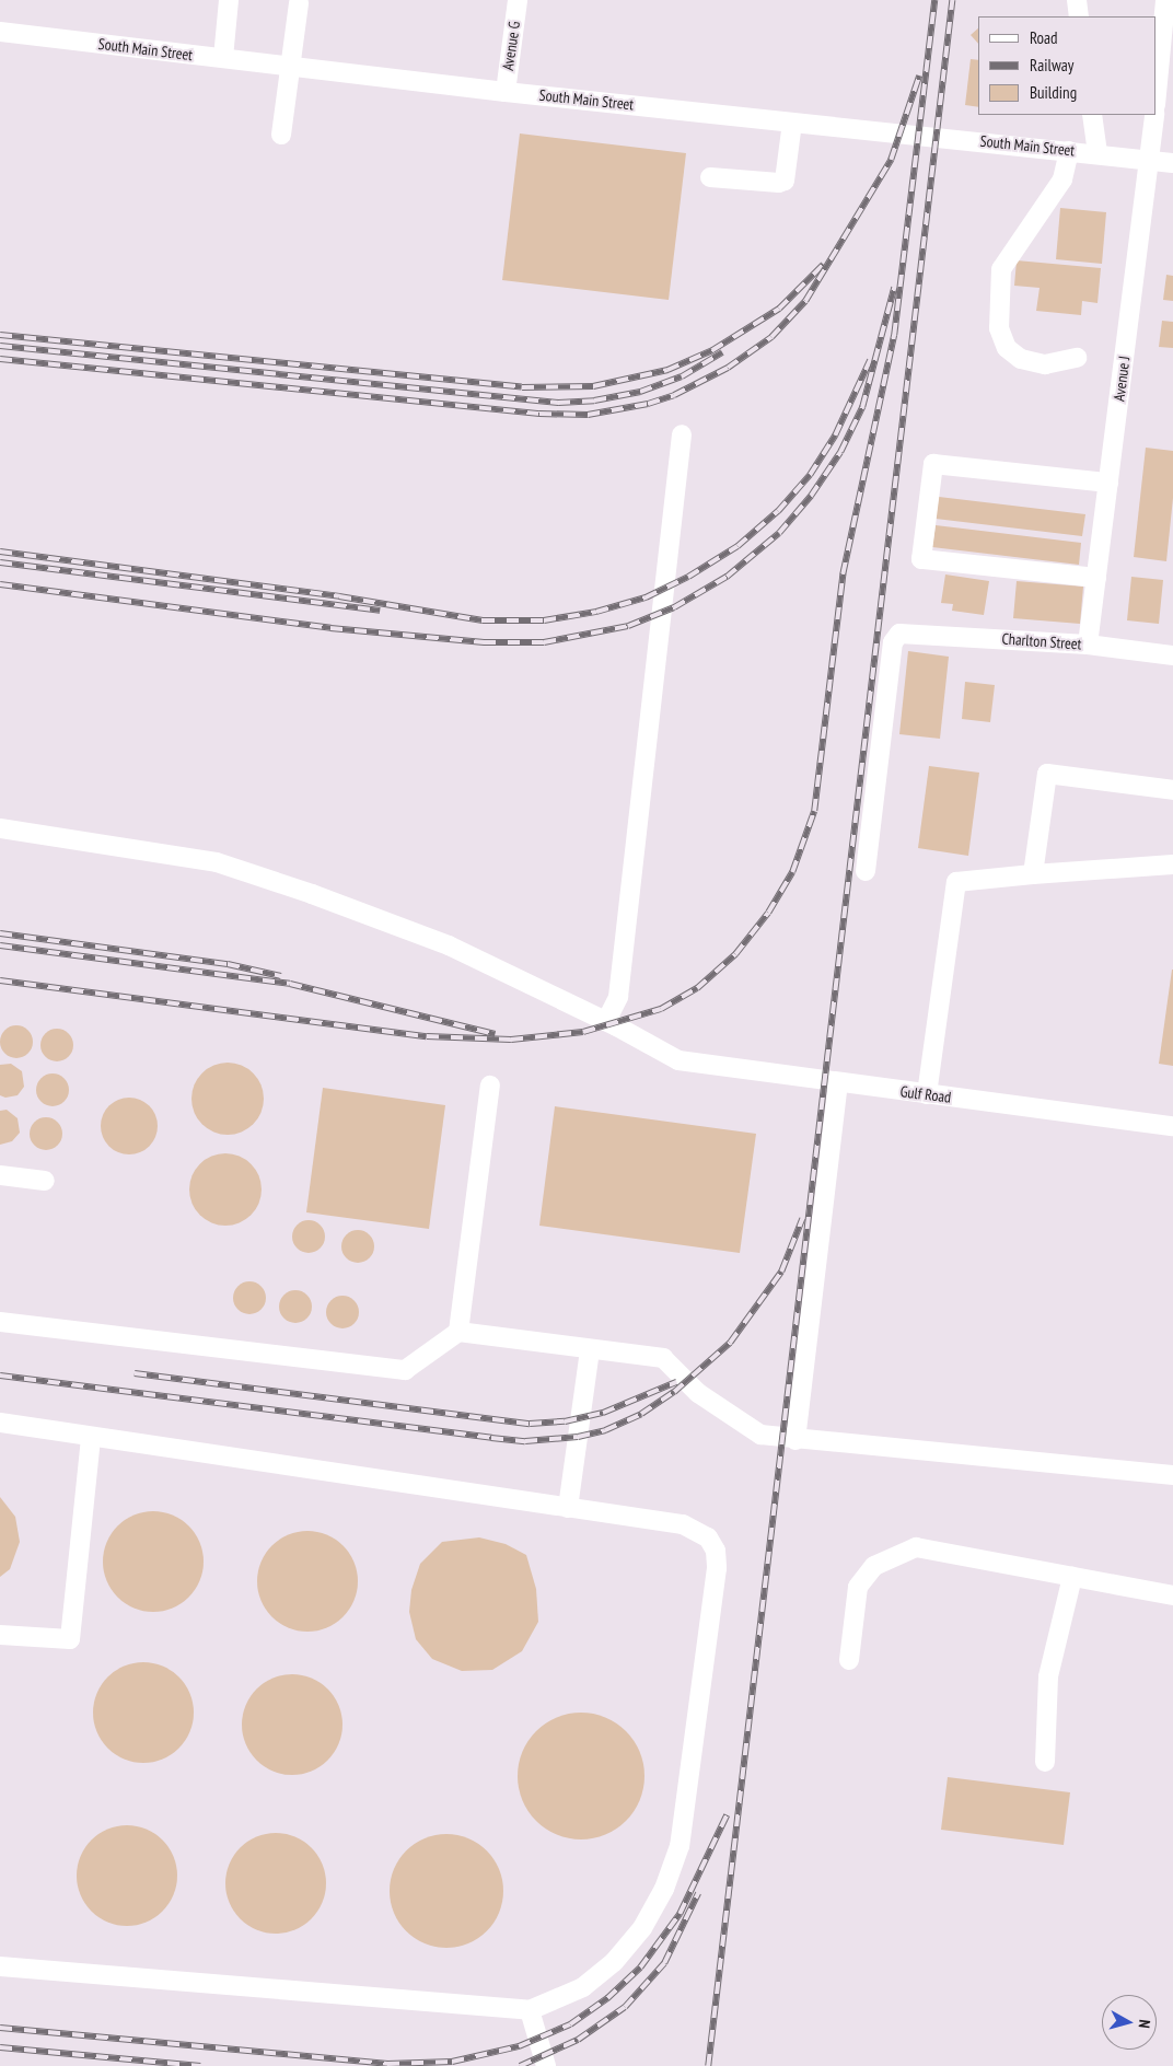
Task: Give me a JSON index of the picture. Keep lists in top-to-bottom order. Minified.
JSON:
{"streets":{"street":["Avenue G","South Main Street","Avenue J","Charlton Street","Gulf Road"]},"crossings":[["Avenue G","South Main Street"],["South Main Street","Avenue J"],["Avenue J","Charlton Street"]],"legend":["Road","Railway","Building"],"north":"right"}
